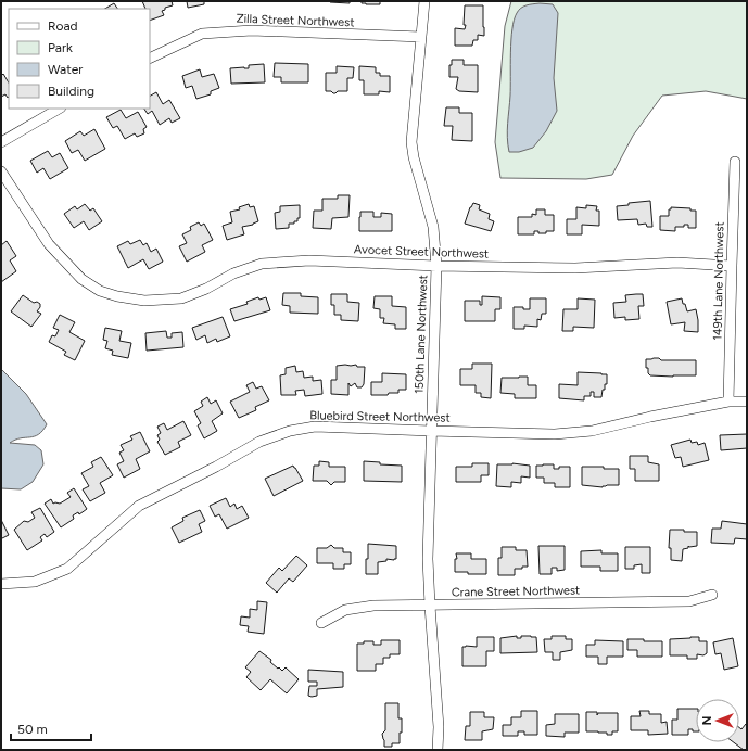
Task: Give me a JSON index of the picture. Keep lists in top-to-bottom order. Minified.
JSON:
{"streets":{"street":["Zilla Street Northwest","Avocet Street Northwest","149th Lane Northwest","150th Lane Northwest","Bluebird Street Northwest","Crane Street Northwest"]},"crossings":[["Zilla Street Northwest","150th Lane Northwest"],["Avocet Street Northwest","149th Lane Northwest"],["Avocet Street Northwest","150th Lane Northwest"],["149th Lane Northwest","Bluebird Street Northwest"],["150th Lane Northwest","Bluebird Street Northwest"],["150th Lane Northwest","Crane Street Northwest"]],"legend":["Road","Park","Water","Building"],"scale_bar":"50 m","north":"left"}
